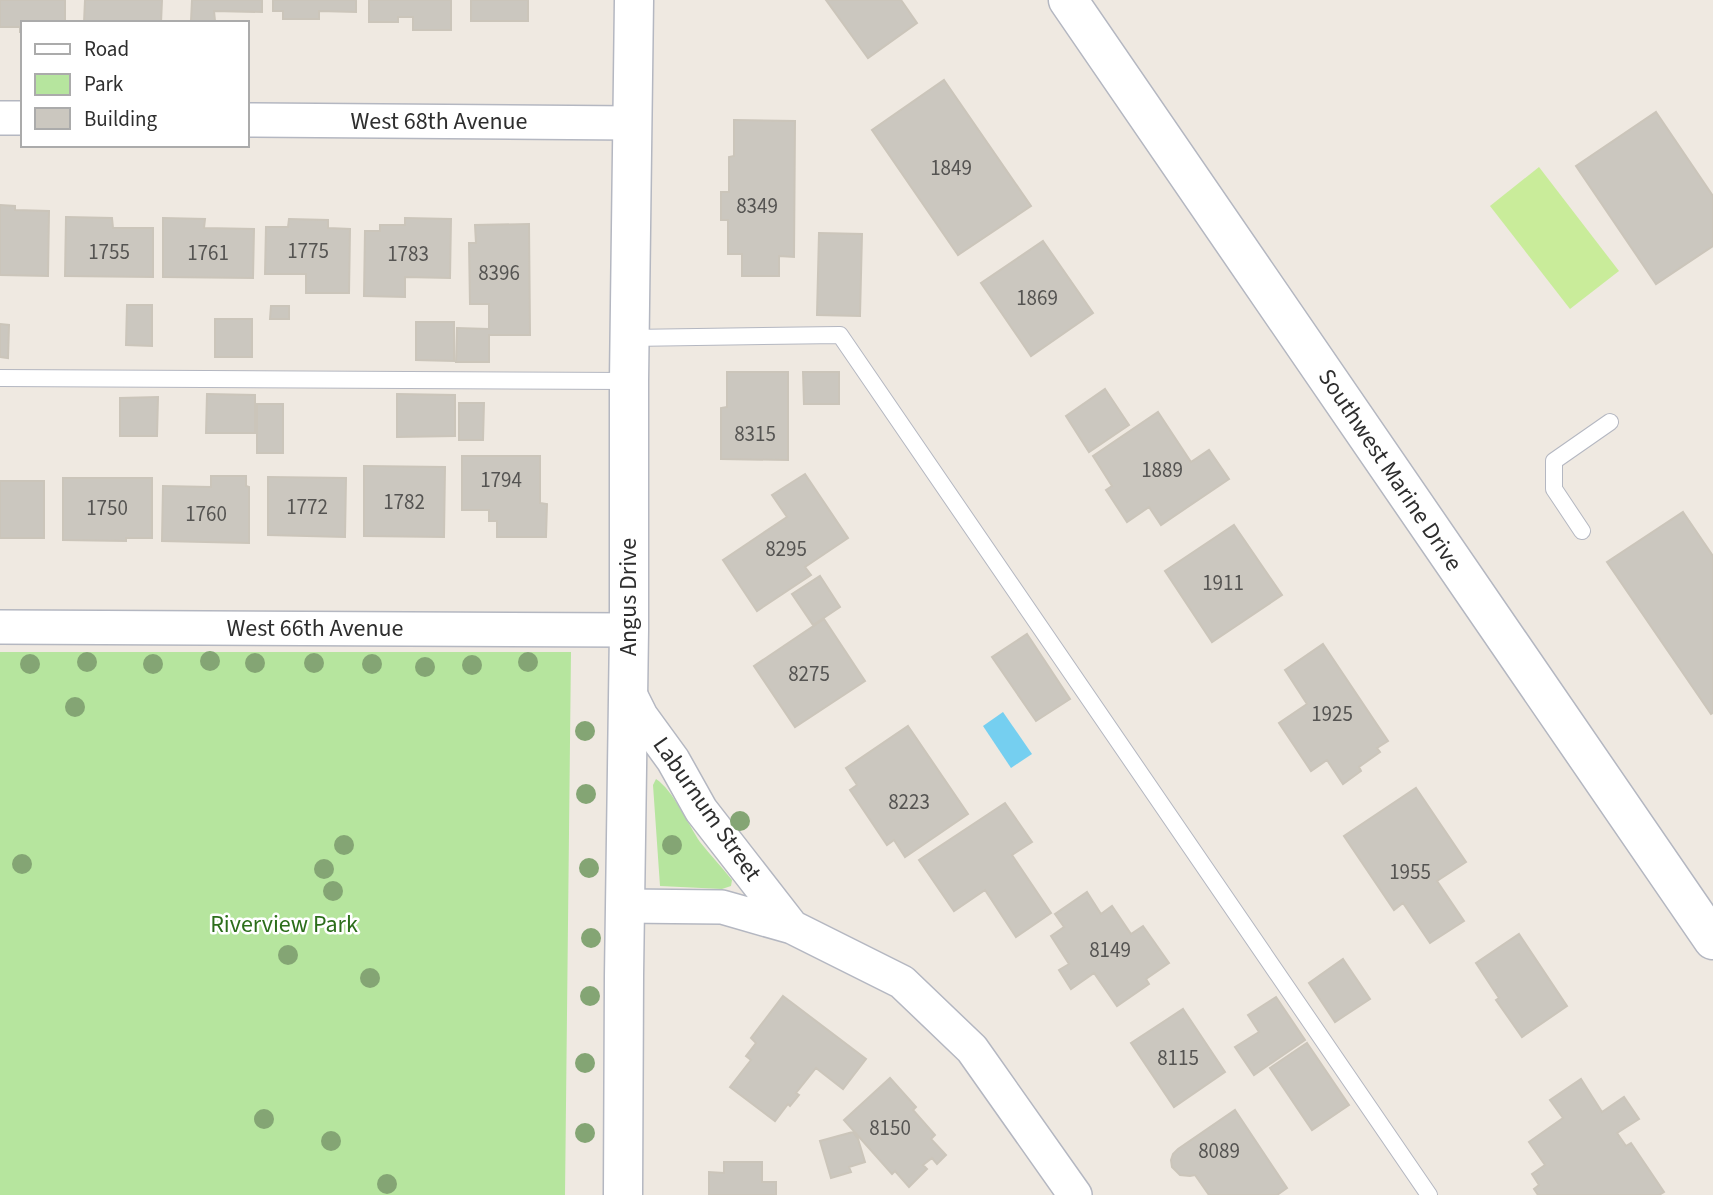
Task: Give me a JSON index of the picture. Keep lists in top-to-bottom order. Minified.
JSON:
{"streets":{"street":["West 68th Avenue","Southwest Marine Drive","Angus Drive","West 66th Avenue","Laburnum Street"]},"crossings":[["West 68th Avenue","Angus Drive"],["Angus Drive","West 66th Avenue"],["Angus Drive","Laburnum Street"]],"parks":["Riverview Park"],"house_numbers":["1849","8349","1775","1755","1761","1783","8396","1869","8315","1889","1794","1782","1772","1750","1760","8295","1911","8275","1925","8223","1955","8149","8115","8150","8089"],"legend":["Road","Park","Building"]}
